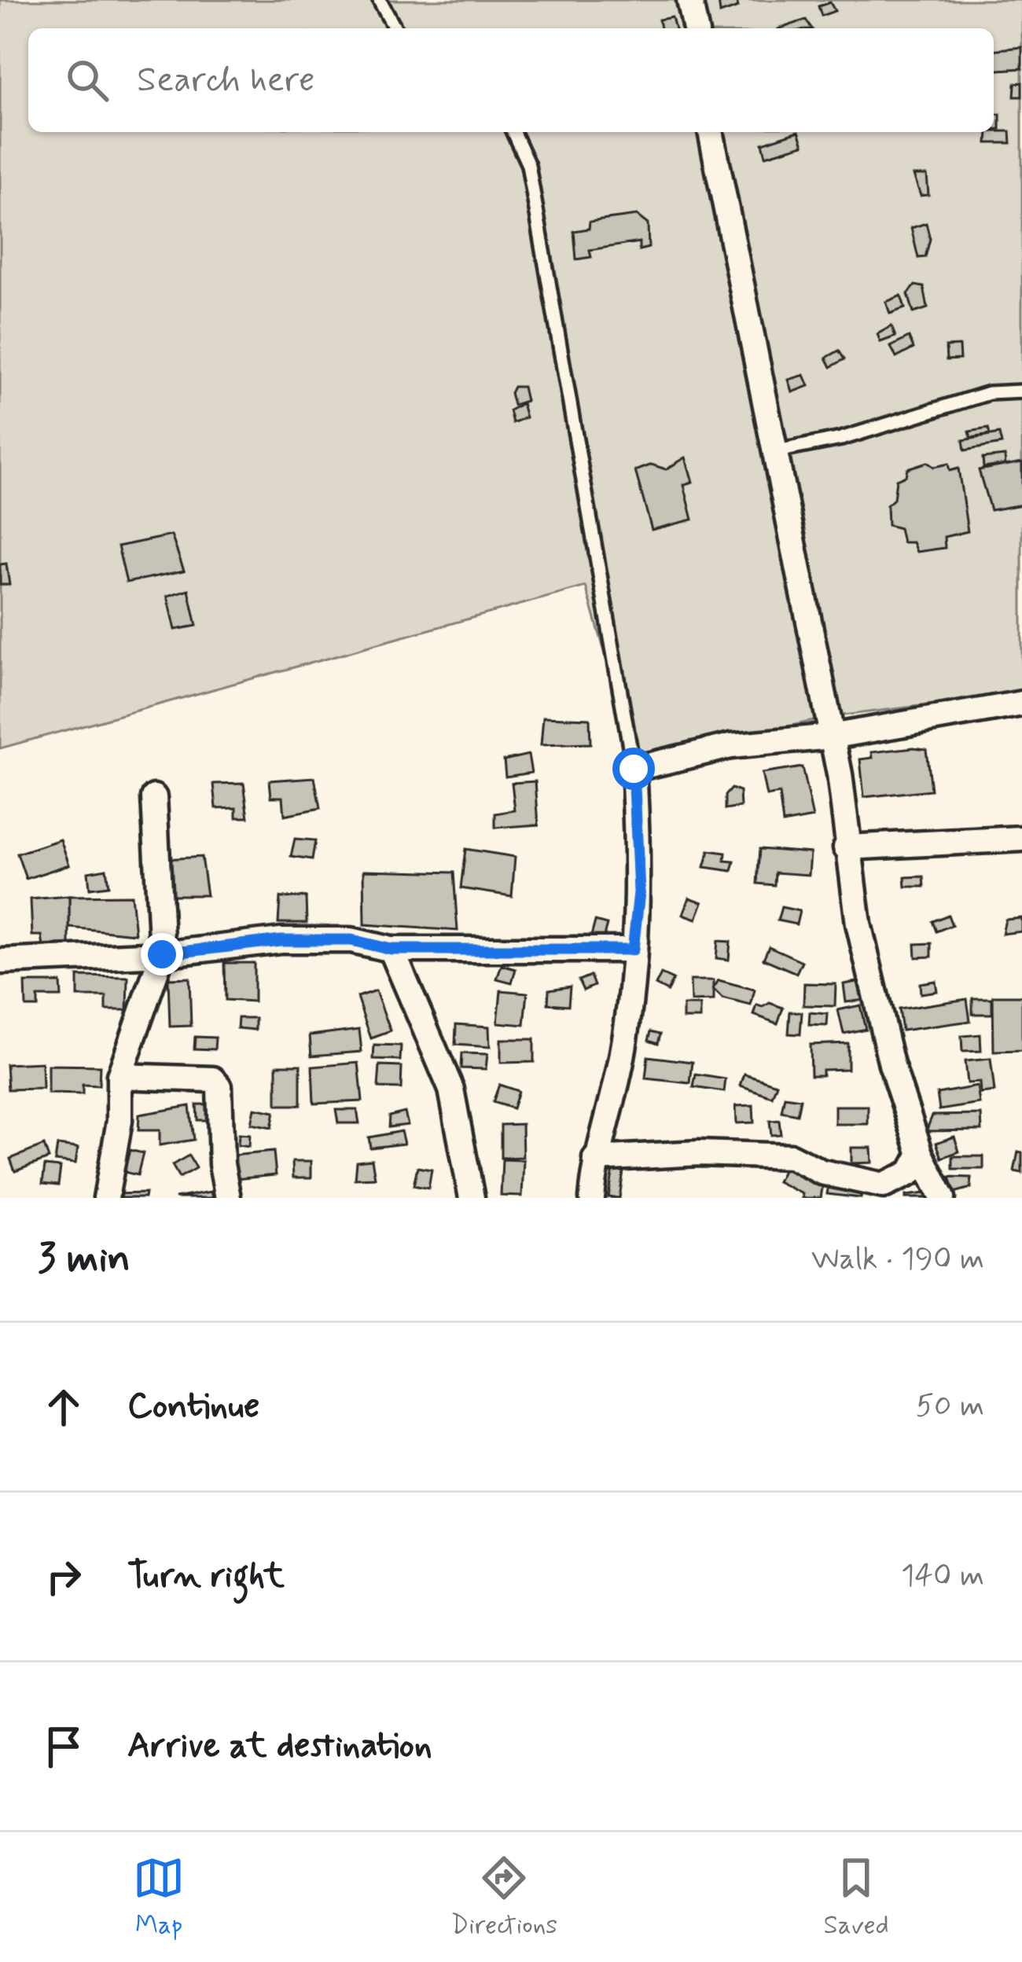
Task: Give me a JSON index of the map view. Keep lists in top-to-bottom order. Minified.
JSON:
{"page":{"search":"Search here","heading":["3 min","Walk · 190 m"],"list":[["Continue","50 m"],["Turn right","140 m"],"Arrive at destination"],"nav":["Map","Directions","Saved"]}}
